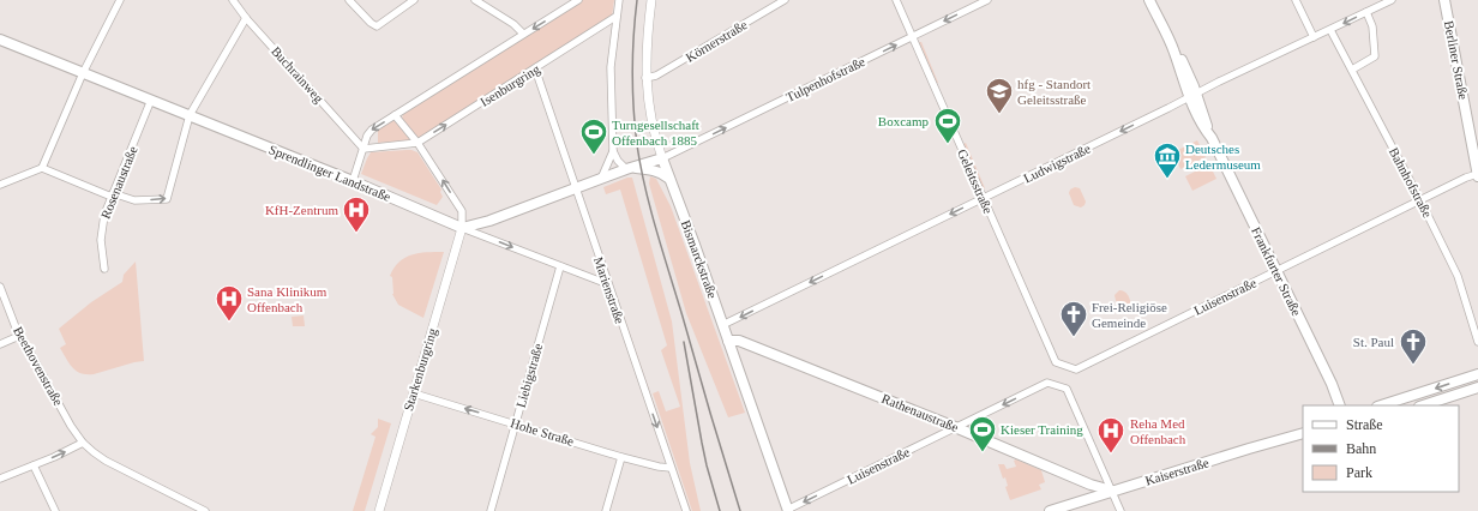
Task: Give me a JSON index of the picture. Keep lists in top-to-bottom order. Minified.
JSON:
{"streets":{"main road":["Berliner Straße","Sprendlinger Landstraße","Bismarckstraße","Frankfurter Straße","Rathenaustraße","Kaiserstraße"],"street":["Körnerstraße","Buchrainweg","Tulpenhofstraße","Isenburgring","Ludwigstraße","Geleitsstraße","Rosenaustraße","Bahnhofstraße","Marienstraße","Luisenstraße","Beethovenstraße","Starkenburgring","Liebigstraße","Hohe Straße"]},"crossings":[["Körnerstraße","Bismarckstraße"],["Berliner Straße","Luisenstraße"],["Buchrainweg","Isenburgring"],["Tulpenhofstraße","Geleitsstraße"],["Tulpenhofstraße","Bismarckstraße"],["Isenburgring","Marienstraße"],["Ludwigstraße","Geleitsstraße"],["Ludwigstraße","Bahnhofstraße"],["Ludwigstraße","Bismarckstraße"],["Ludwigstraße","Frankfurter Straße"],["Sprendlinger Landstraße","Rosenaustraße"],["Sprendlinger Landstraße","Starkenburgring"],["Geleitsstraße","Luisenstraße"],["Bahnhofstraße","Luisenstraße"],["Bismarckstraße","Luisenstraße"],["Bismarckstraße","Rathenaustraße"],["Frankfurter Straße","Luisenstraße"],["Marienstraße","Hohe Straße"],["Luisenstraße","Rathenaustraße"],["Luisenstraße","Kaiserstraße"],["Starkenburgring","Hohe Straße"],["Liebigstraße","Hohe Straße"],["Rathenaustraße","Kaiserstraße"]],"one_way":["Ludwigstraße","Marienstraße","Hohe Straße"],"places":{"school or university":["hfg - Standort Geleitsstraße"],"sports":["Boxcamp","Turngesellschaft Offenbach 1885","Kieser Training"],"museum":["Deutsches Ledermuseum"],"hospital":["KfH-Zentrum","Sana Klinikum Offenbach","Reha Med Offenbach"],"church":["Frei-Religiöse Gemeinde","St. Paul"]},"legend":["Straße","Bahn","Park"]}
